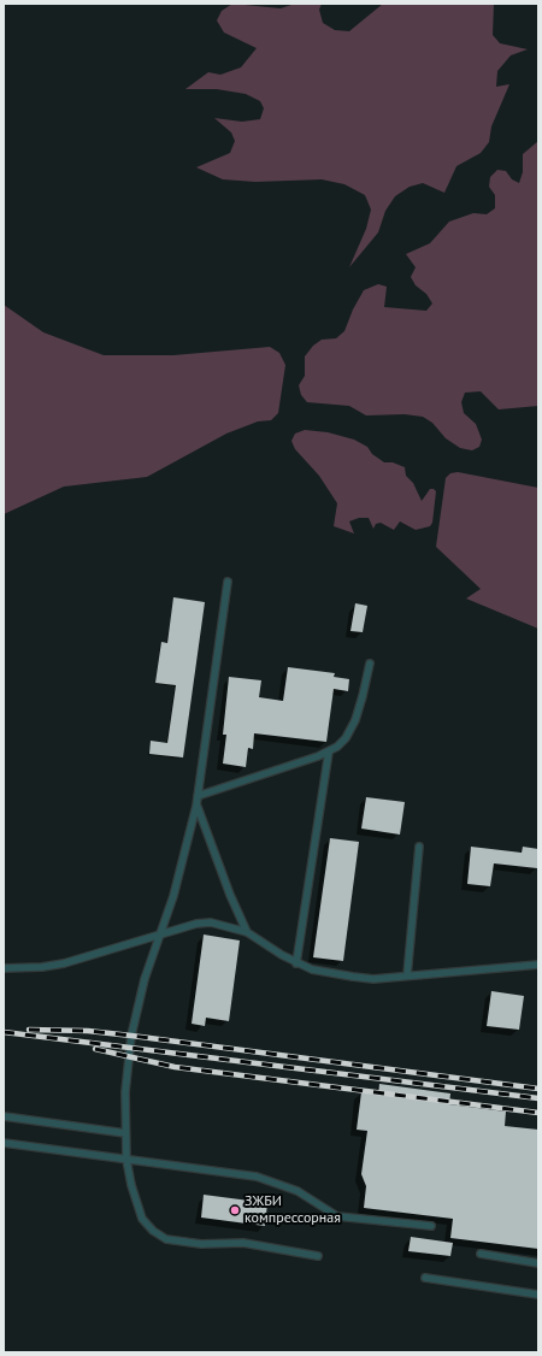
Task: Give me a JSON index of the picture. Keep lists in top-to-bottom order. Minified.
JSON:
{"places":["ЗЖБИ компрессорная"]}
